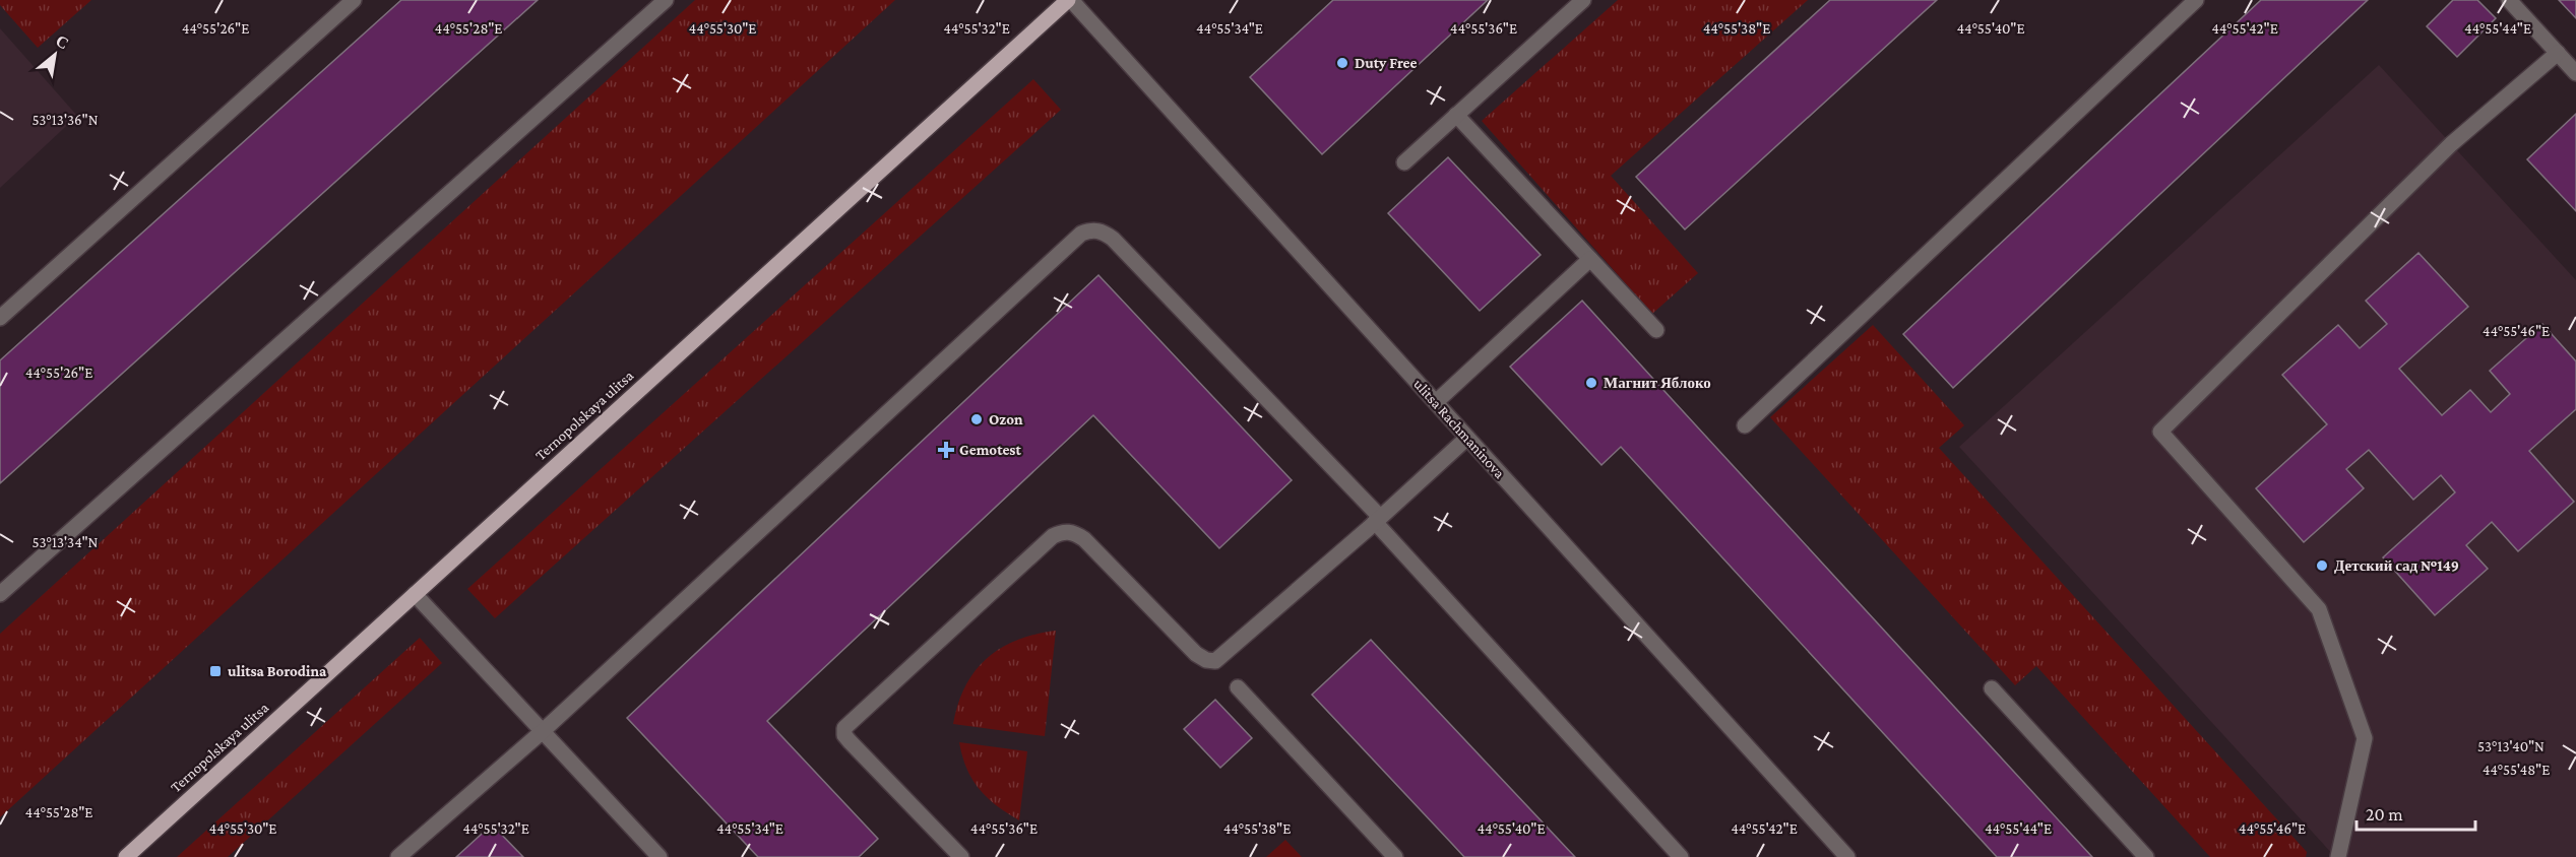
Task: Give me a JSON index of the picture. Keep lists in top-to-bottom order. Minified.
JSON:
{"streets":{"main road":["Ternopolskaya ulitsa"],"street":["ulitsa Rachmaninova"]},"crossings":[["Ternopolskaya ulitsa","ulitsa Rachmaninova"]],"places":{"other":["Duty Free","Магнит Яблоко","Ozon","Детский сад №149"],"health":["Gemotest"],"transit":["ulitsa Borodina"]},"scale_bar":"20 m","north":"top right","coordinates":["44°55'26\"E","44°55'32\"E","44°55'34\"E","44°55'36\"E","44°55'40\"E","44°55'42\"E","44°55'44\"E","44°55'28\"E","44°55'30\"E","44°55'38\"E","53°13'36\"N","44°55'46\"E","53°13'34\"N","53°13'40\"N","44°55'48\"E"]}
